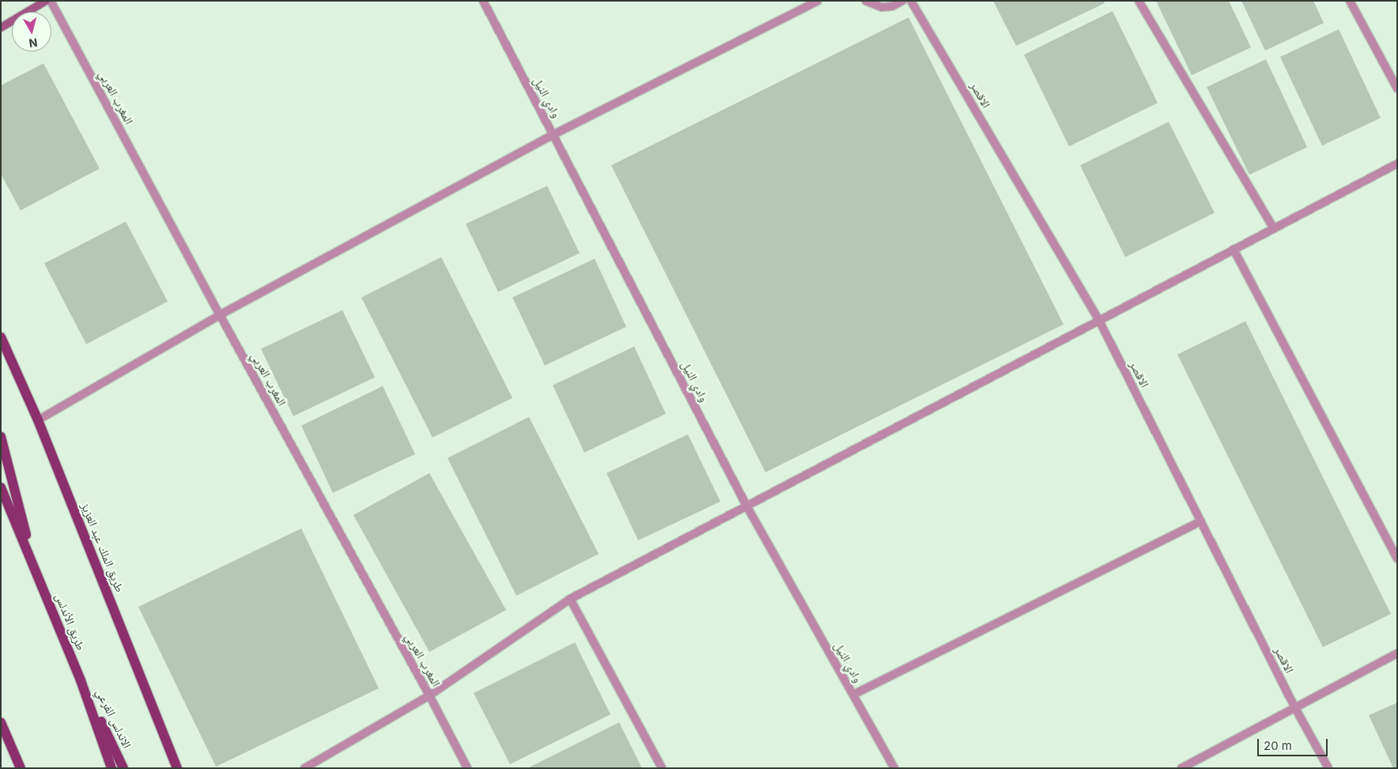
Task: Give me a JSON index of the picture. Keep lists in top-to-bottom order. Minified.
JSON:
{"streets":{"main road":["طريق الملك عبد العزيز","طريق الأندلس","الاندلس الفرعي"],"street":["الاقصر","المغرب العربي","وادي النيل"]},"crossings":[["طريق الأندلس","الاندلس الفرعي"]],"scale_bar":"20 m","north":"bottom"}
